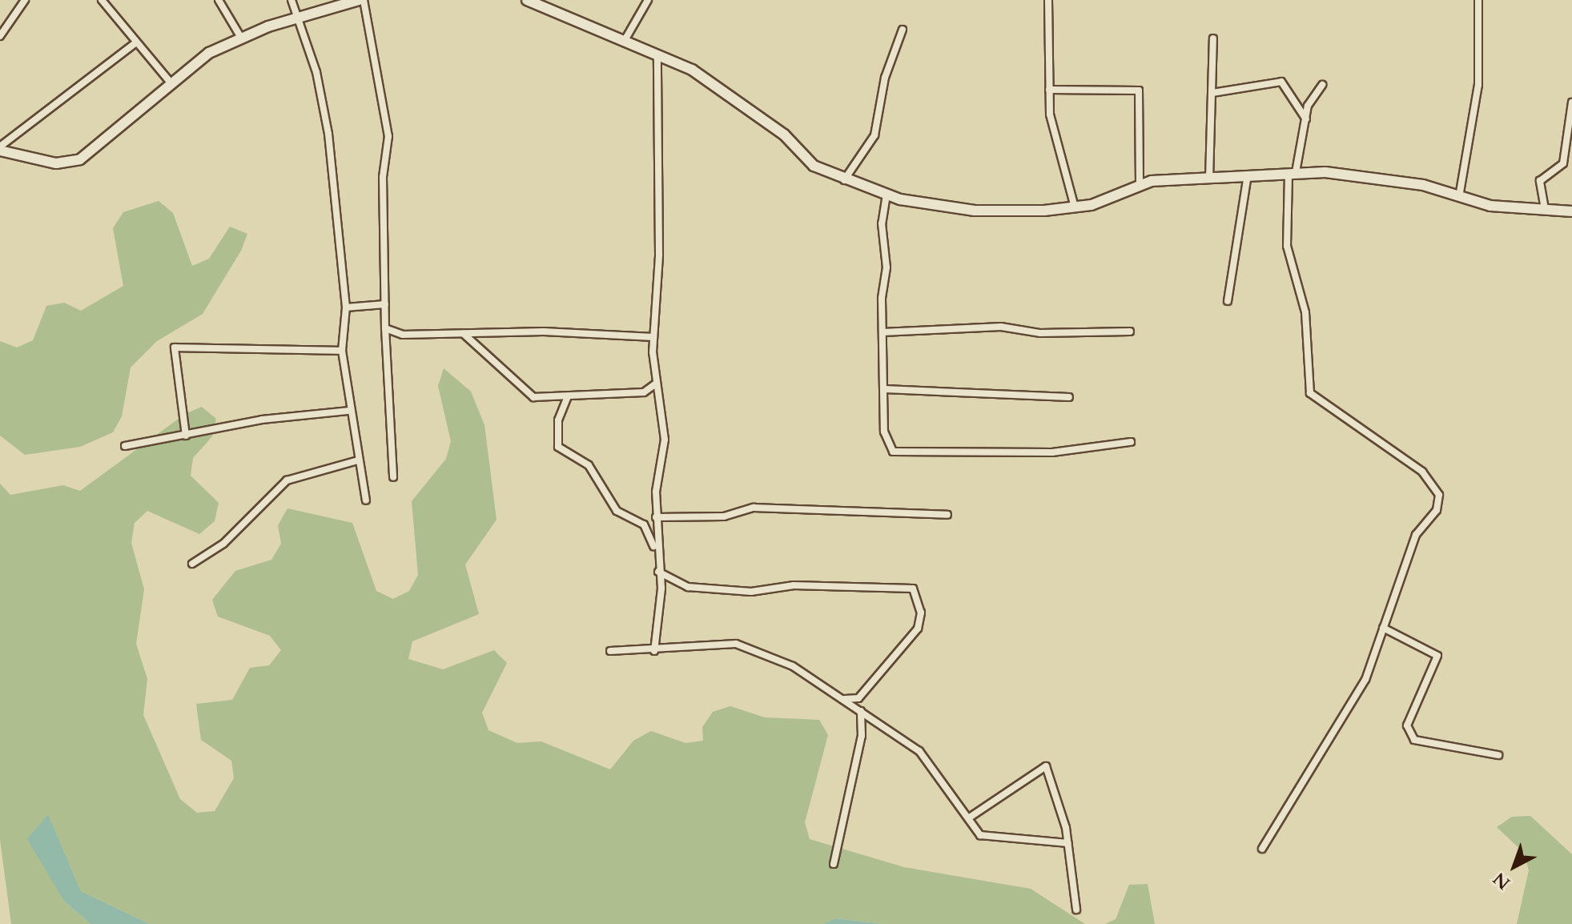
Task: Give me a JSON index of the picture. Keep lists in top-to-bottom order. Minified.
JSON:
{"north":"bottom left"}
